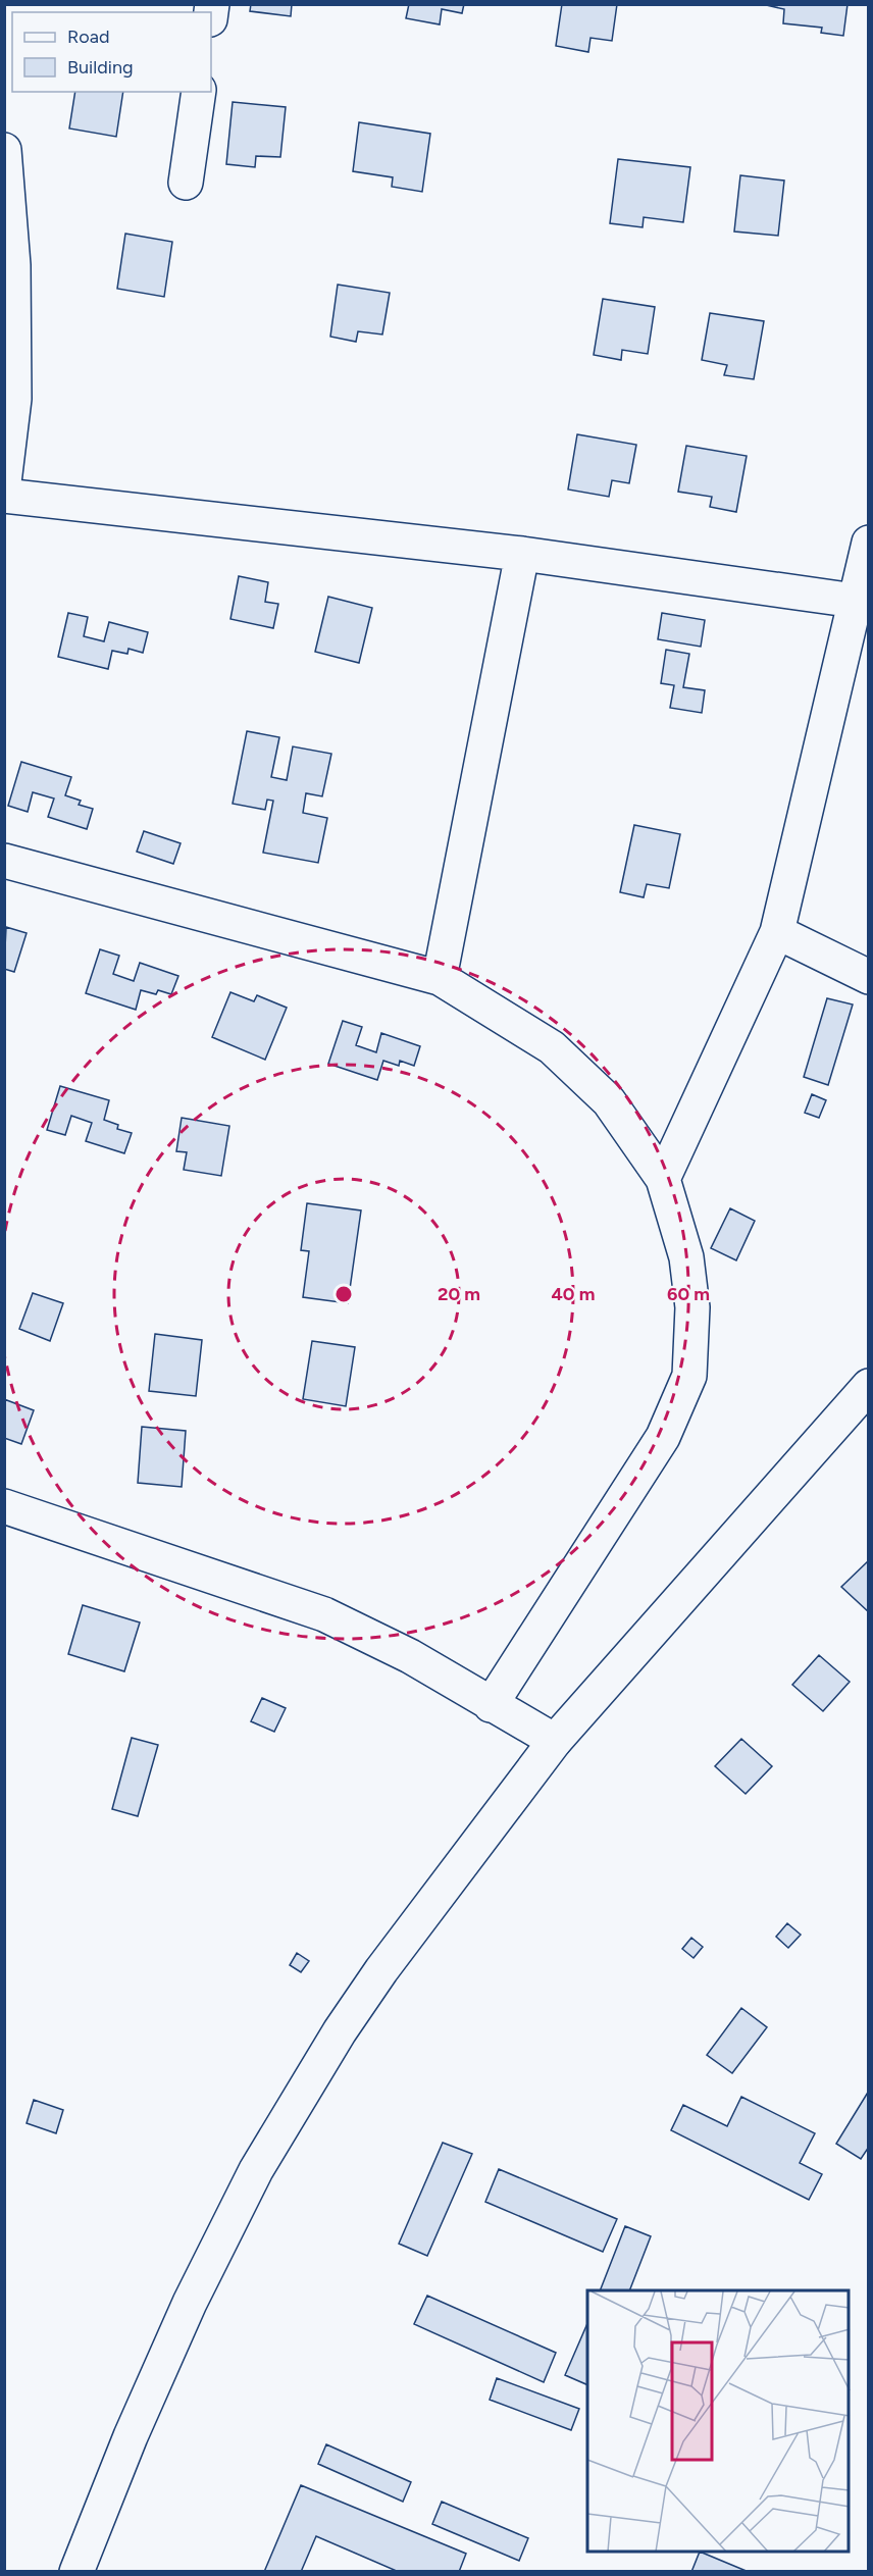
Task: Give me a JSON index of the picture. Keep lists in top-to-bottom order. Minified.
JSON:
{"legend":["Road","Building"],"rings":["20 m","40 m","60 m"]}
